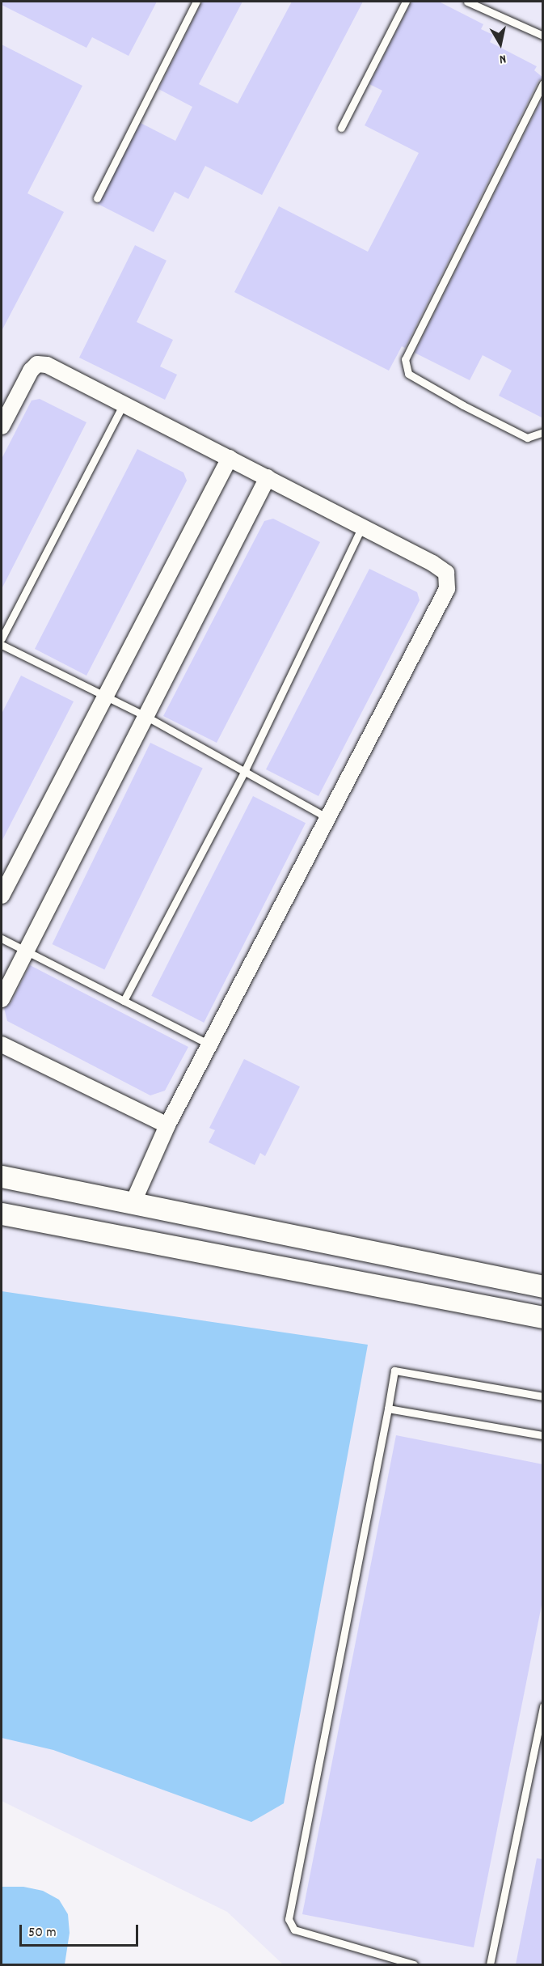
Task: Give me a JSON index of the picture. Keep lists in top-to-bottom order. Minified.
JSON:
{"scale_bar":"50 m","north":"bottom"}
